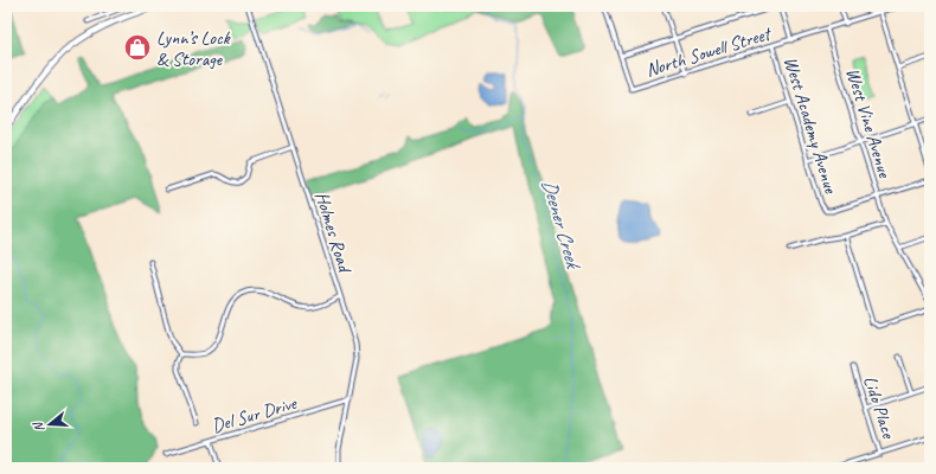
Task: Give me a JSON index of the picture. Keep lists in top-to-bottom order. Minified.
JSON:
{"streets":{"street":["North Sowell Street","West Vine Avenue","West Academy Avenue","Holmes Road","Lido Place","Del Sur Drive"]},"crossings":[["North Sowell Street","West Vine Avenue"],["North Sowell Street","West Academy Avenue"],["West Vine Avenue","West Academy Avenue"],["Holmes Road","Del Sur Drive"]],"water":["Deener Creek"],"places":{"shop":["Lynn’s Lock & Storage"]},"north":"left"}
